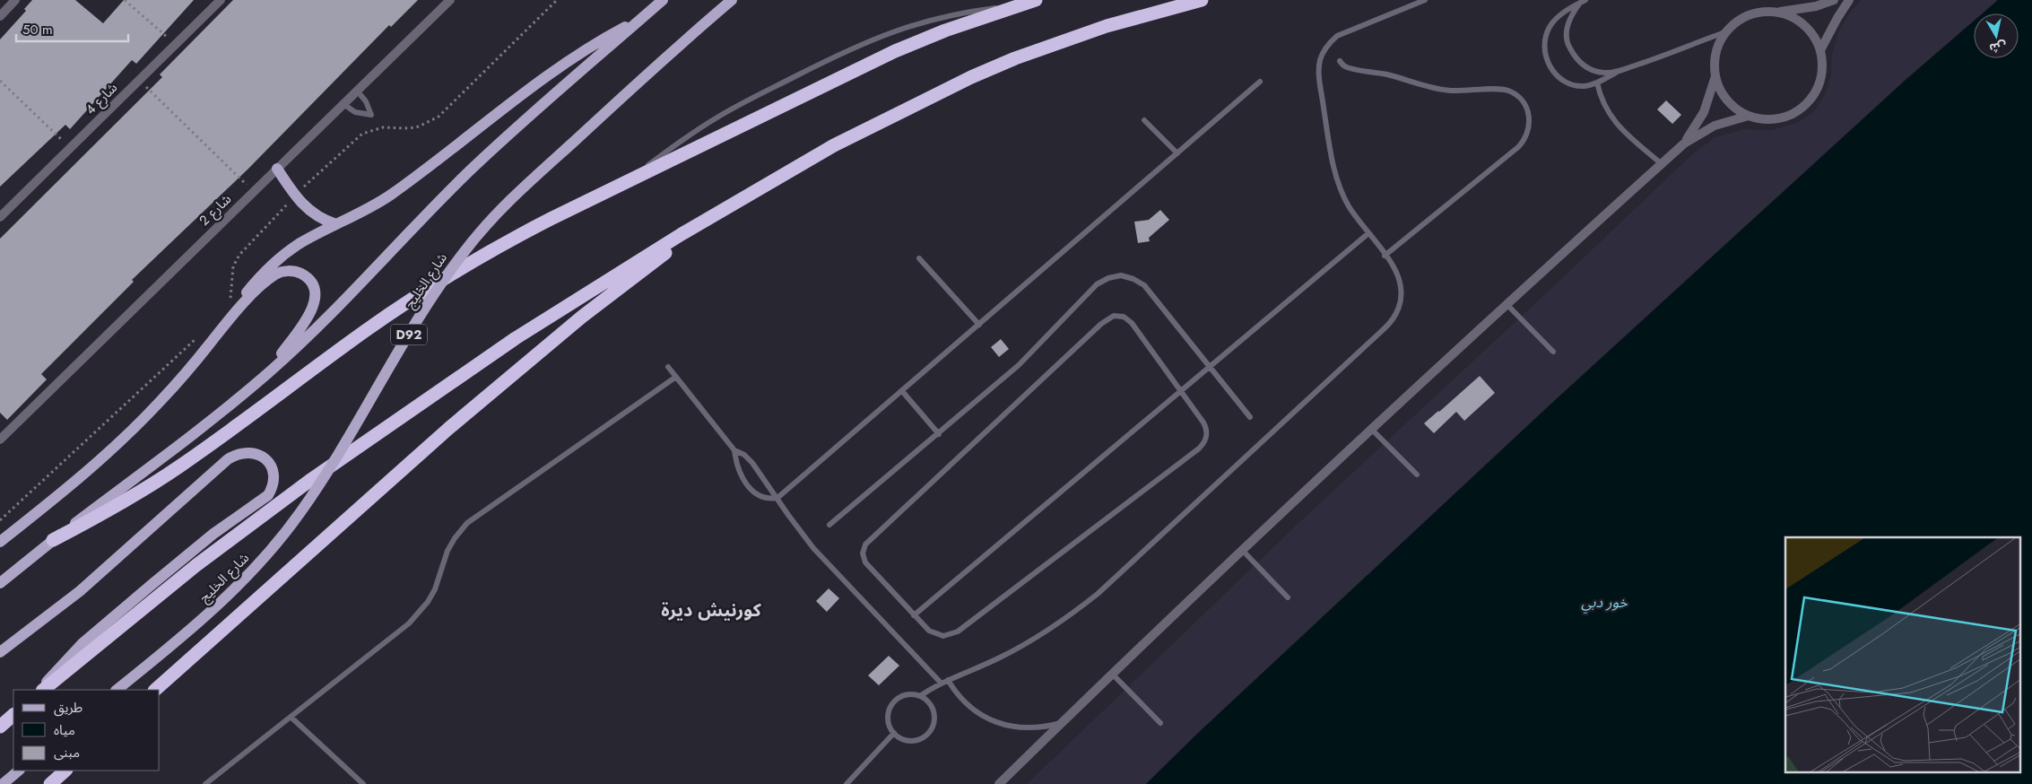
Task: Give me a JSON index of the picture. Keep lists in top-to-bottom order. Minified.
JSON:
{"streets":{"main road":["شارع الخليج","D92"],"street":["شارع 4","شارع 2"]},"districts":["كورنيش ديرة"],"water":["خور دبي"],"legend":["طريق","مياه","مبنى"],"scale_bar":"50 m","north":"bottom"}
